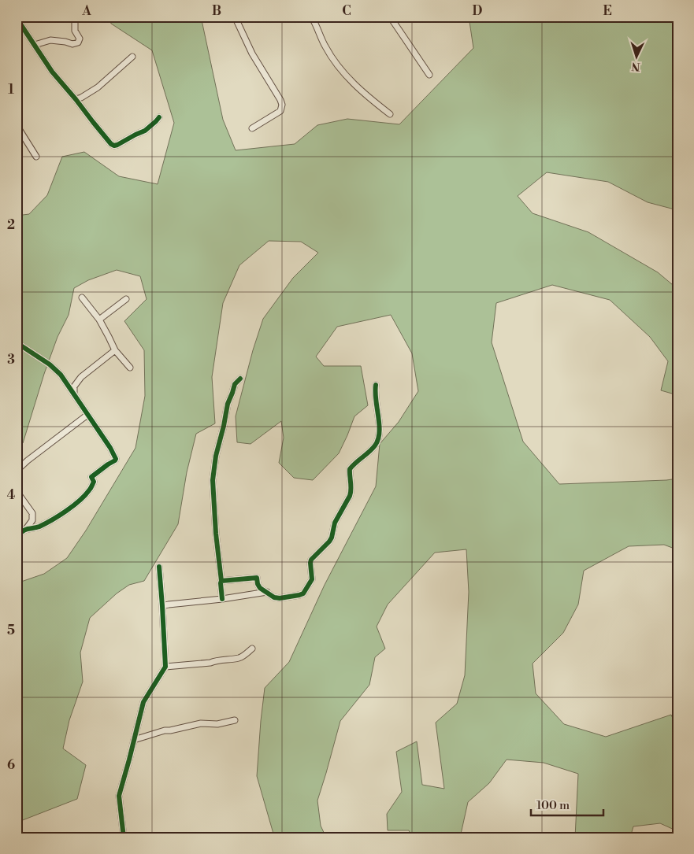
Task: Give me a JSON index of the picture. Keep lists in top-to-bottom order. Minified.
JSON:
{"scale_bar":"100 m","north":"bottom","grid":{"columns":["A","B","C","D","E"],"rows":["1","2","3","4","5","6"]}}
